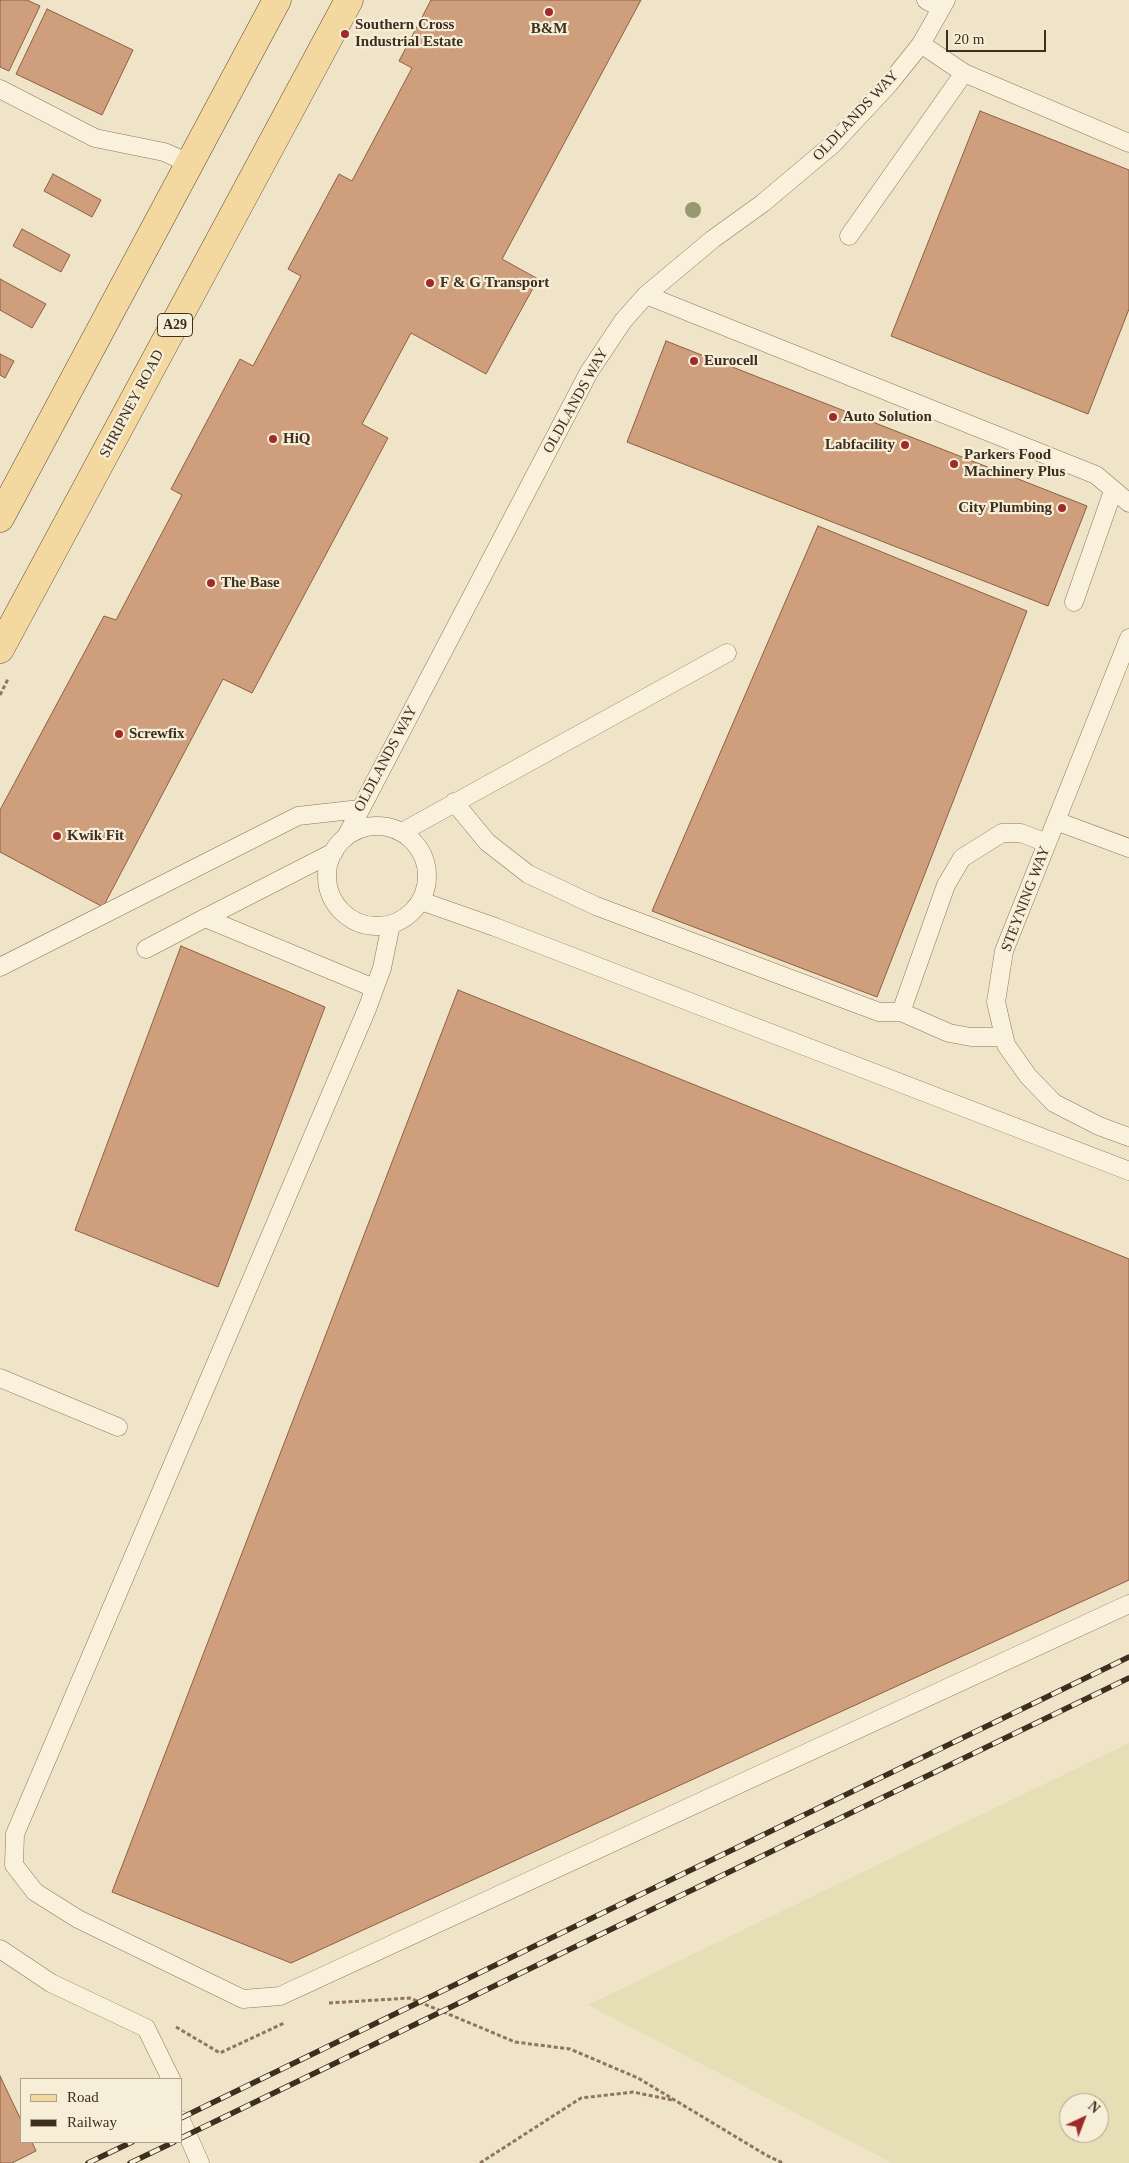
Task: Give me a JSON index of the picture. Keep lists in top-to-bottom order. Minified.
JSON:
{"streets":{"main road":["A29","SHRIPNEY ROAD"],"lane":["OLDLANDS WAY","STEYNING WAY"]},"places":["B&M","Southern Cross Industrial Estate","F & G Transport","Eurocell","Auto Solution","HiQ","Labfacility","Parkers Food Machinery Plus","City Plumbing","The Base","Screwfix","Kwik Fit"],"legend":["Road","Railway"],"scale_bar":"20 m","north":"top right"}
